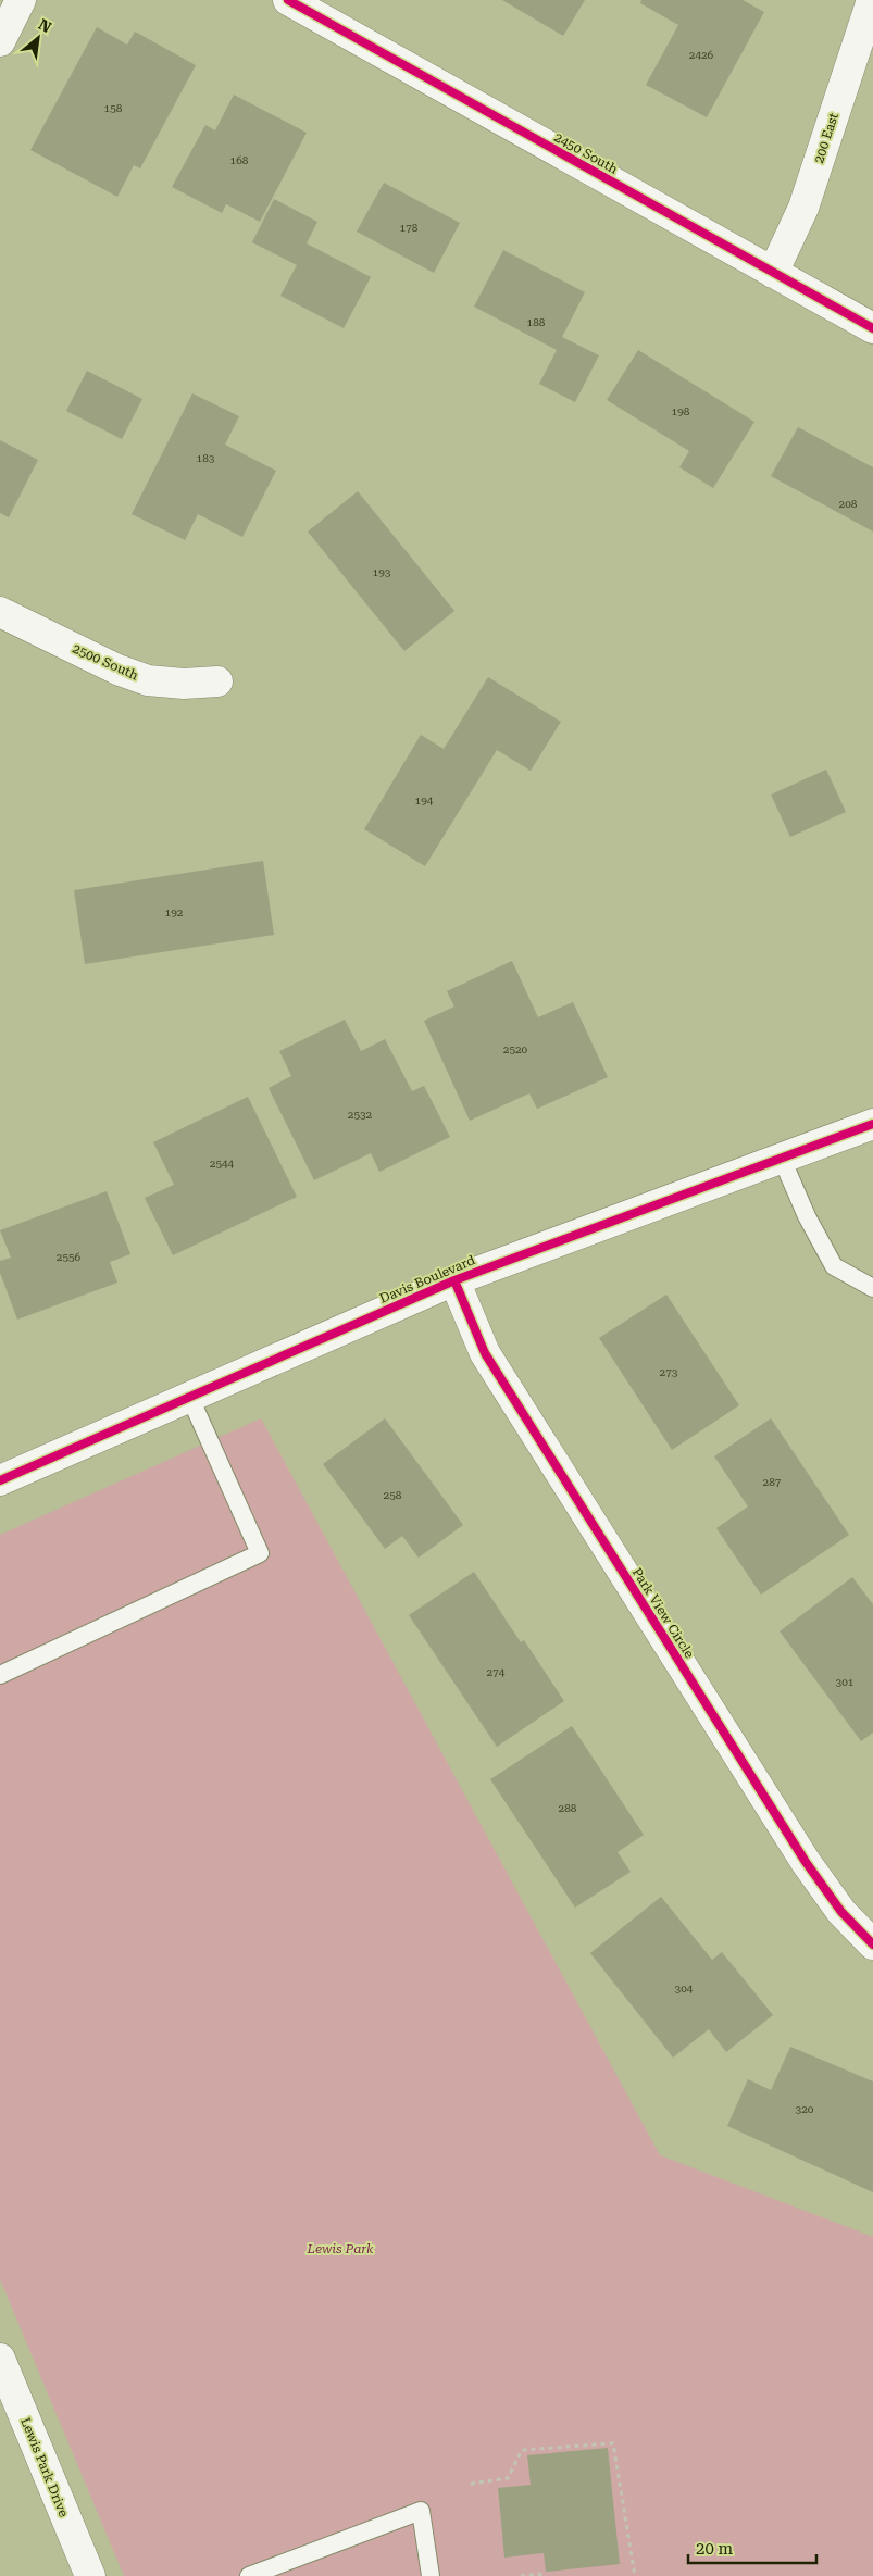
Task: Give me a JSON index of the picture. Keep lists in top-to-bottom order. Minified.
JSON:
{"streets":{"street":["200 East","2450 South","2500 South","Davis Boulevard","Park View Circle","Lewis Park Drive"]},"crossings":[["200 East","2450 South"],["Davis Boulevard","Park View Circle"]],"parks":["Lewis Park"],"house_numbers":["2426","158","168","178","188","198","183","208","193","194","192","2520","2532","2544","2556","273","287","258","274","301","288","304","320"],"scale_bar":"20 m","north":"top right"}
